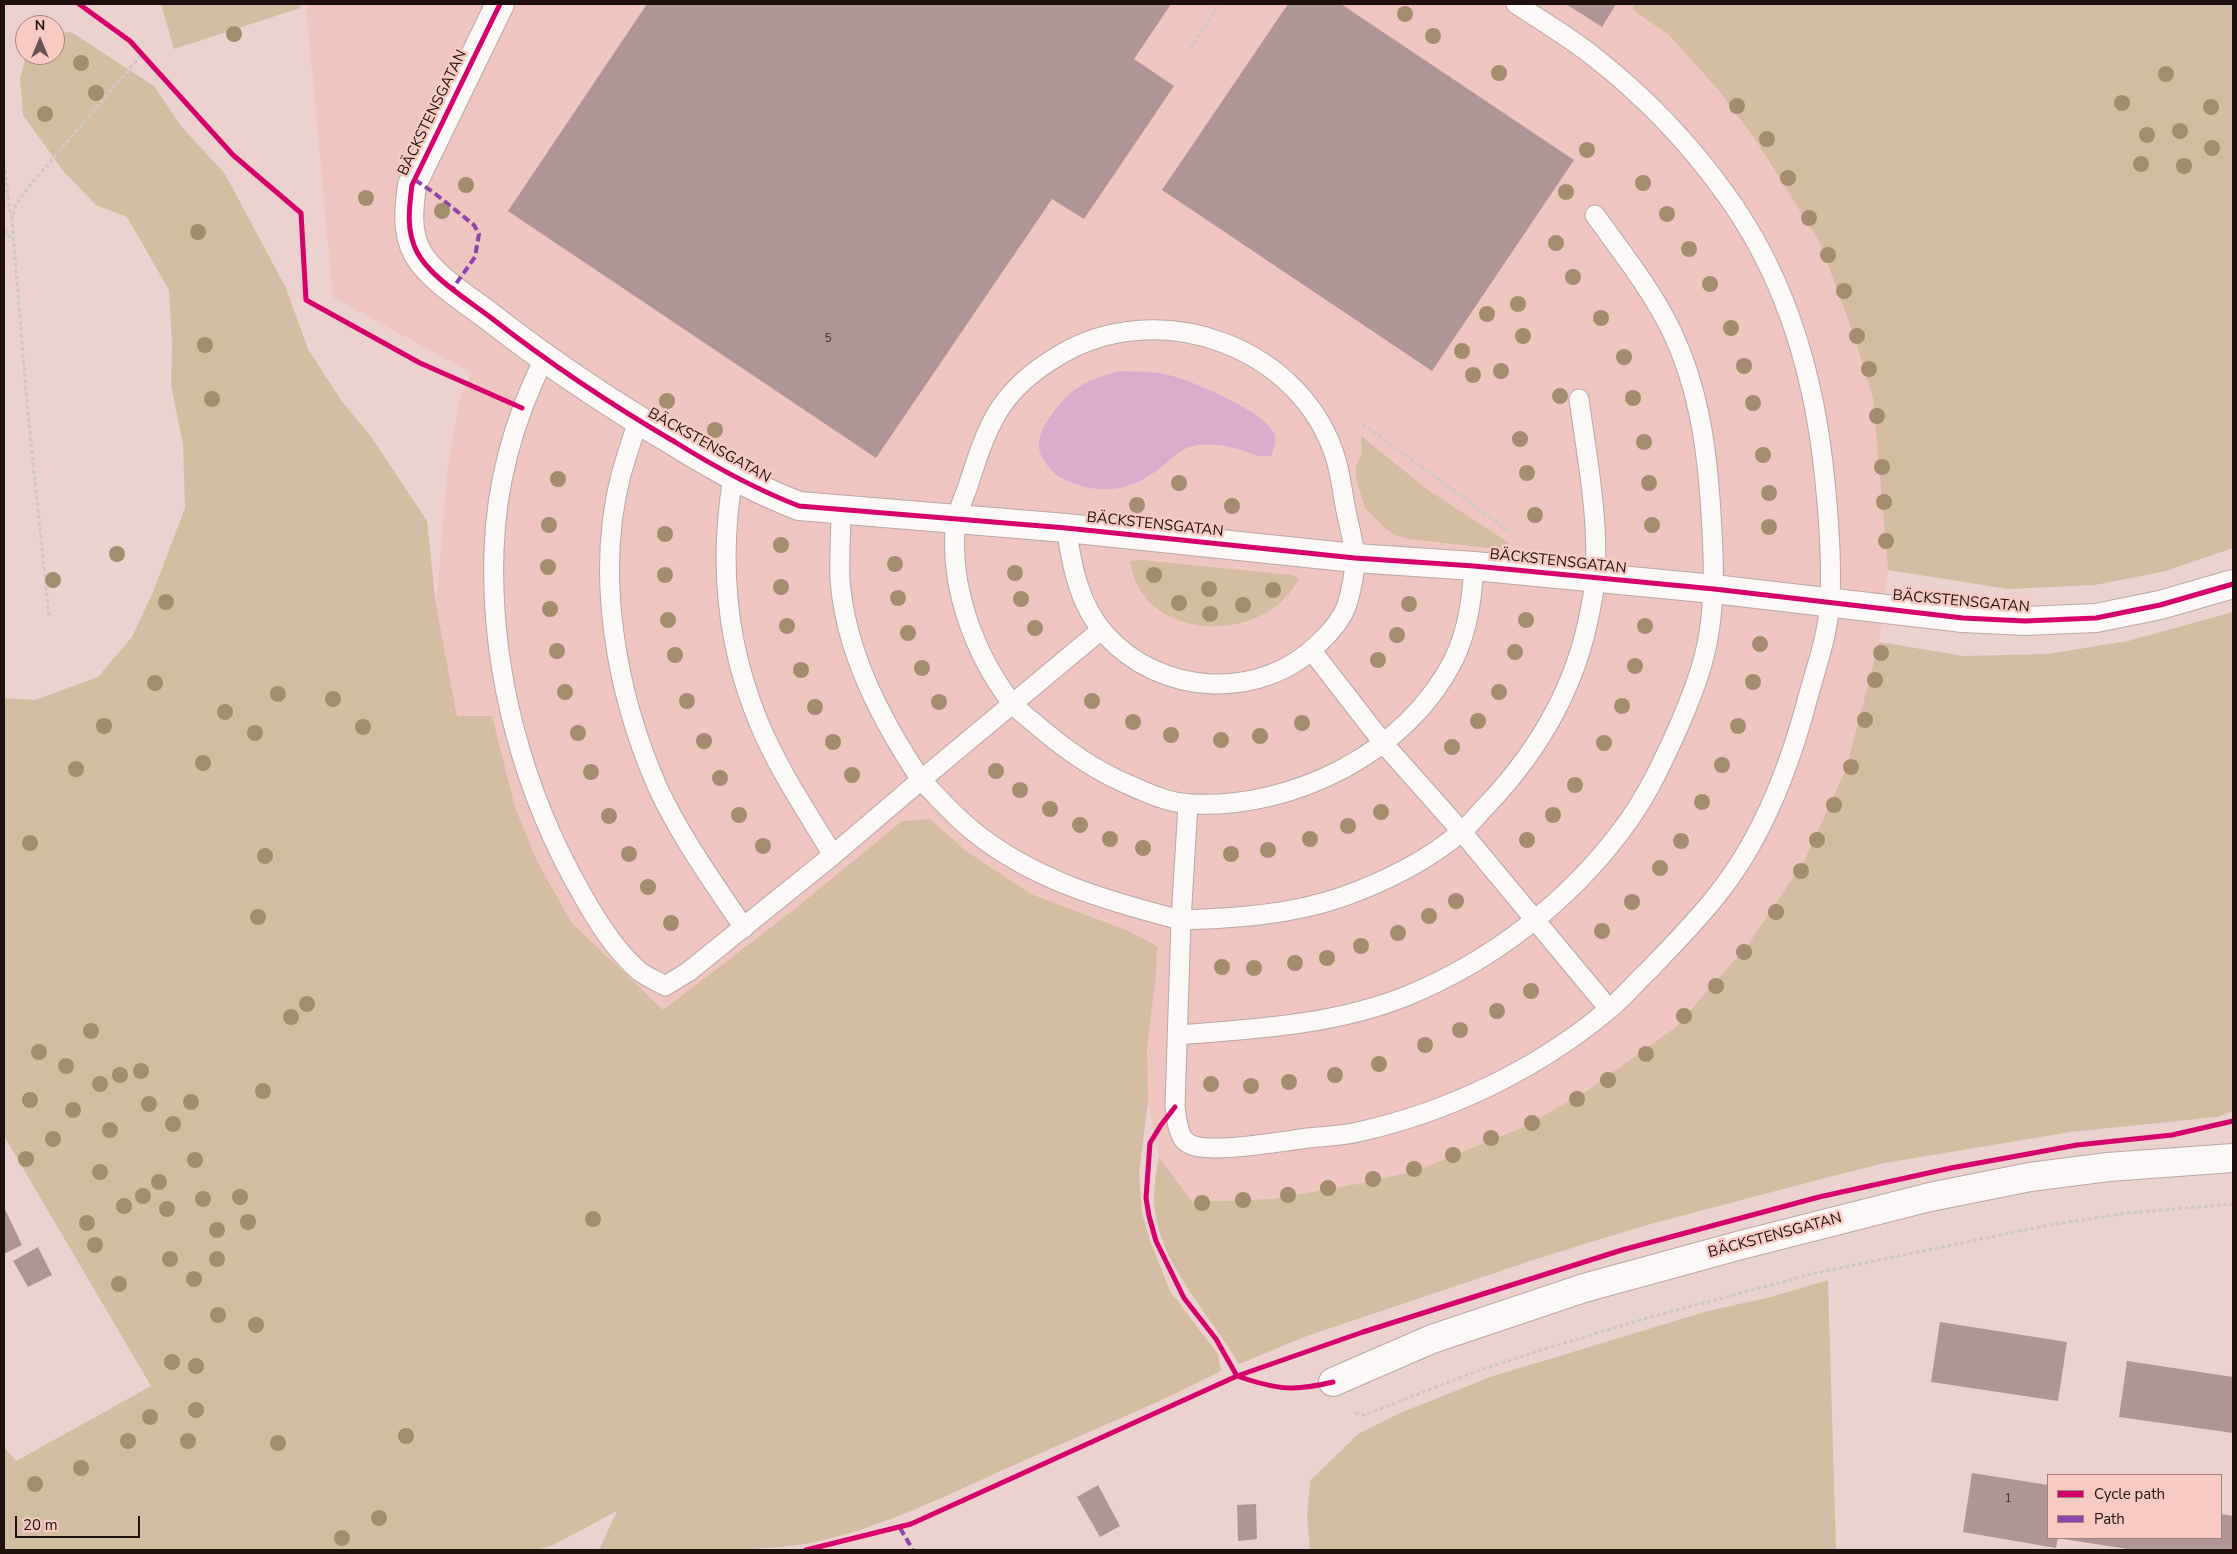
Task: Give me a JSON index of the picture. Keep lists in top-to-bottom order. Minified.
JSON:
{"streets":{"street":["BÄCKSTENSGATAN"]},"house_numbers":["5","1"],"legend":["Cycle path","Path"],"scale_bar":"20 m","north":"top"}
